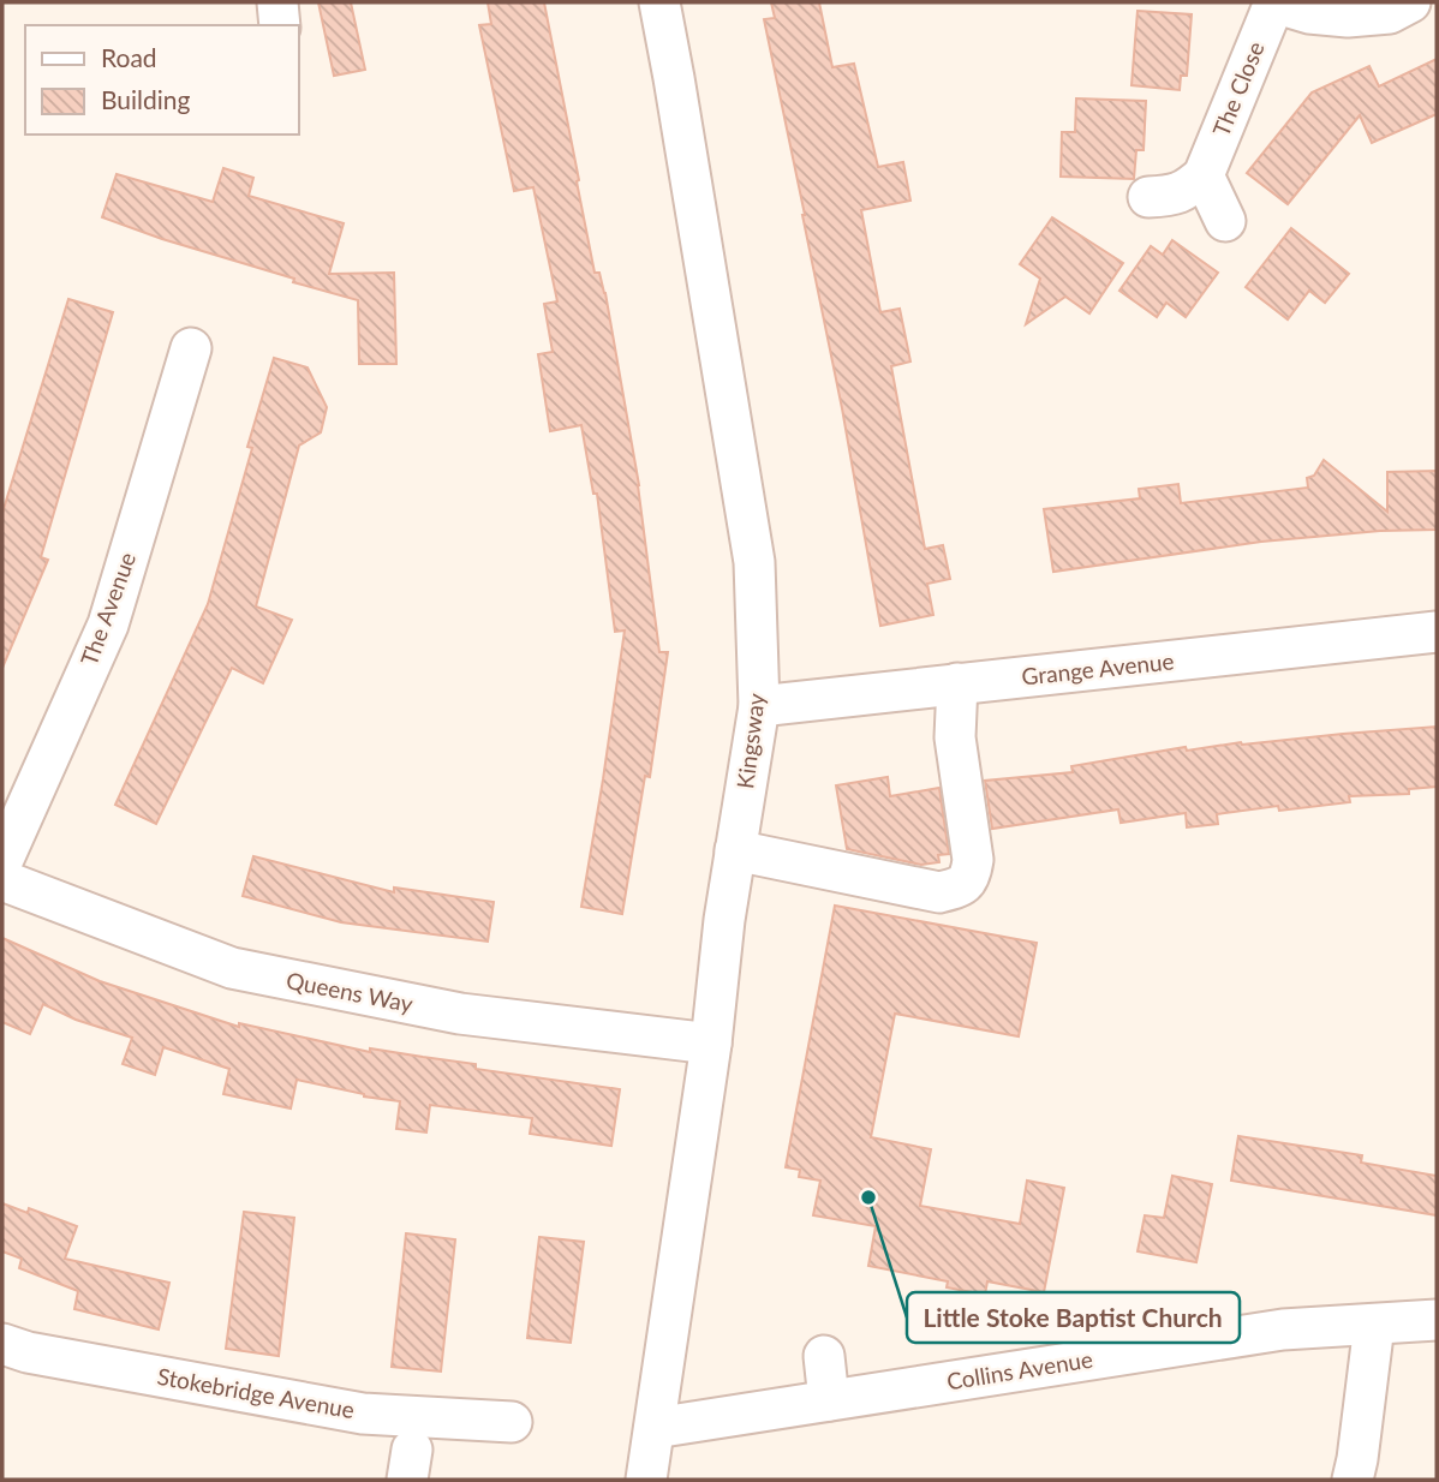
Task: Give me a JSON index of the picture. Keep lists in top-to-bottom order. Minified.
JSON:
{"streets":{"street":["The Close","The Avenue","Grange Avenue","Kingsway","Queens Way","Collins Avenue","Stokebridge Avenue"]},"crossings":[["Grange Avenue","Kingsway"],["Kingsway","Queens Way"],["Kingsway","Collins Avenue"]],"places":["Little Stoke Baptist Church"],"legend":["Road","Building"]}
